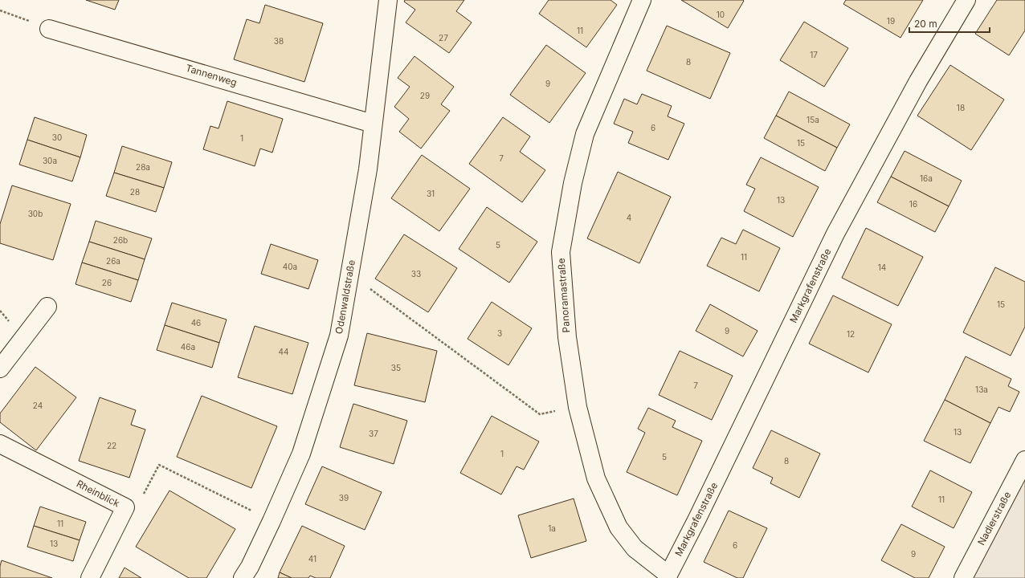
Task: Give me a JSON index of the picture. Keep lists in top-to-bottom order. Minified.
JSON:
{"streets":{"street":["Tannenweg","Markgrafenstraße","Panoramastraße","Odenwaldstraße","Rheinblick","Nadlerstraße"]},"crossings":[["Tannenweg","Odenwaldstraße"],["Markgrafenstraße","Panoramastraße"]],"house_numbers":["10","19","11","27","38","17","8","9","29","18","15a","6","30","1","15","7","30a","28a","16a","28","31","13","16","30b","4","26b","5","11","26a","40a","14","33","26","15","46","9","3","12","46a","44","35","7","13a","24","13","37","22","1","5","8","39","11","11","1a","13","6","9","41"],"scale_bar":"20 m"}
